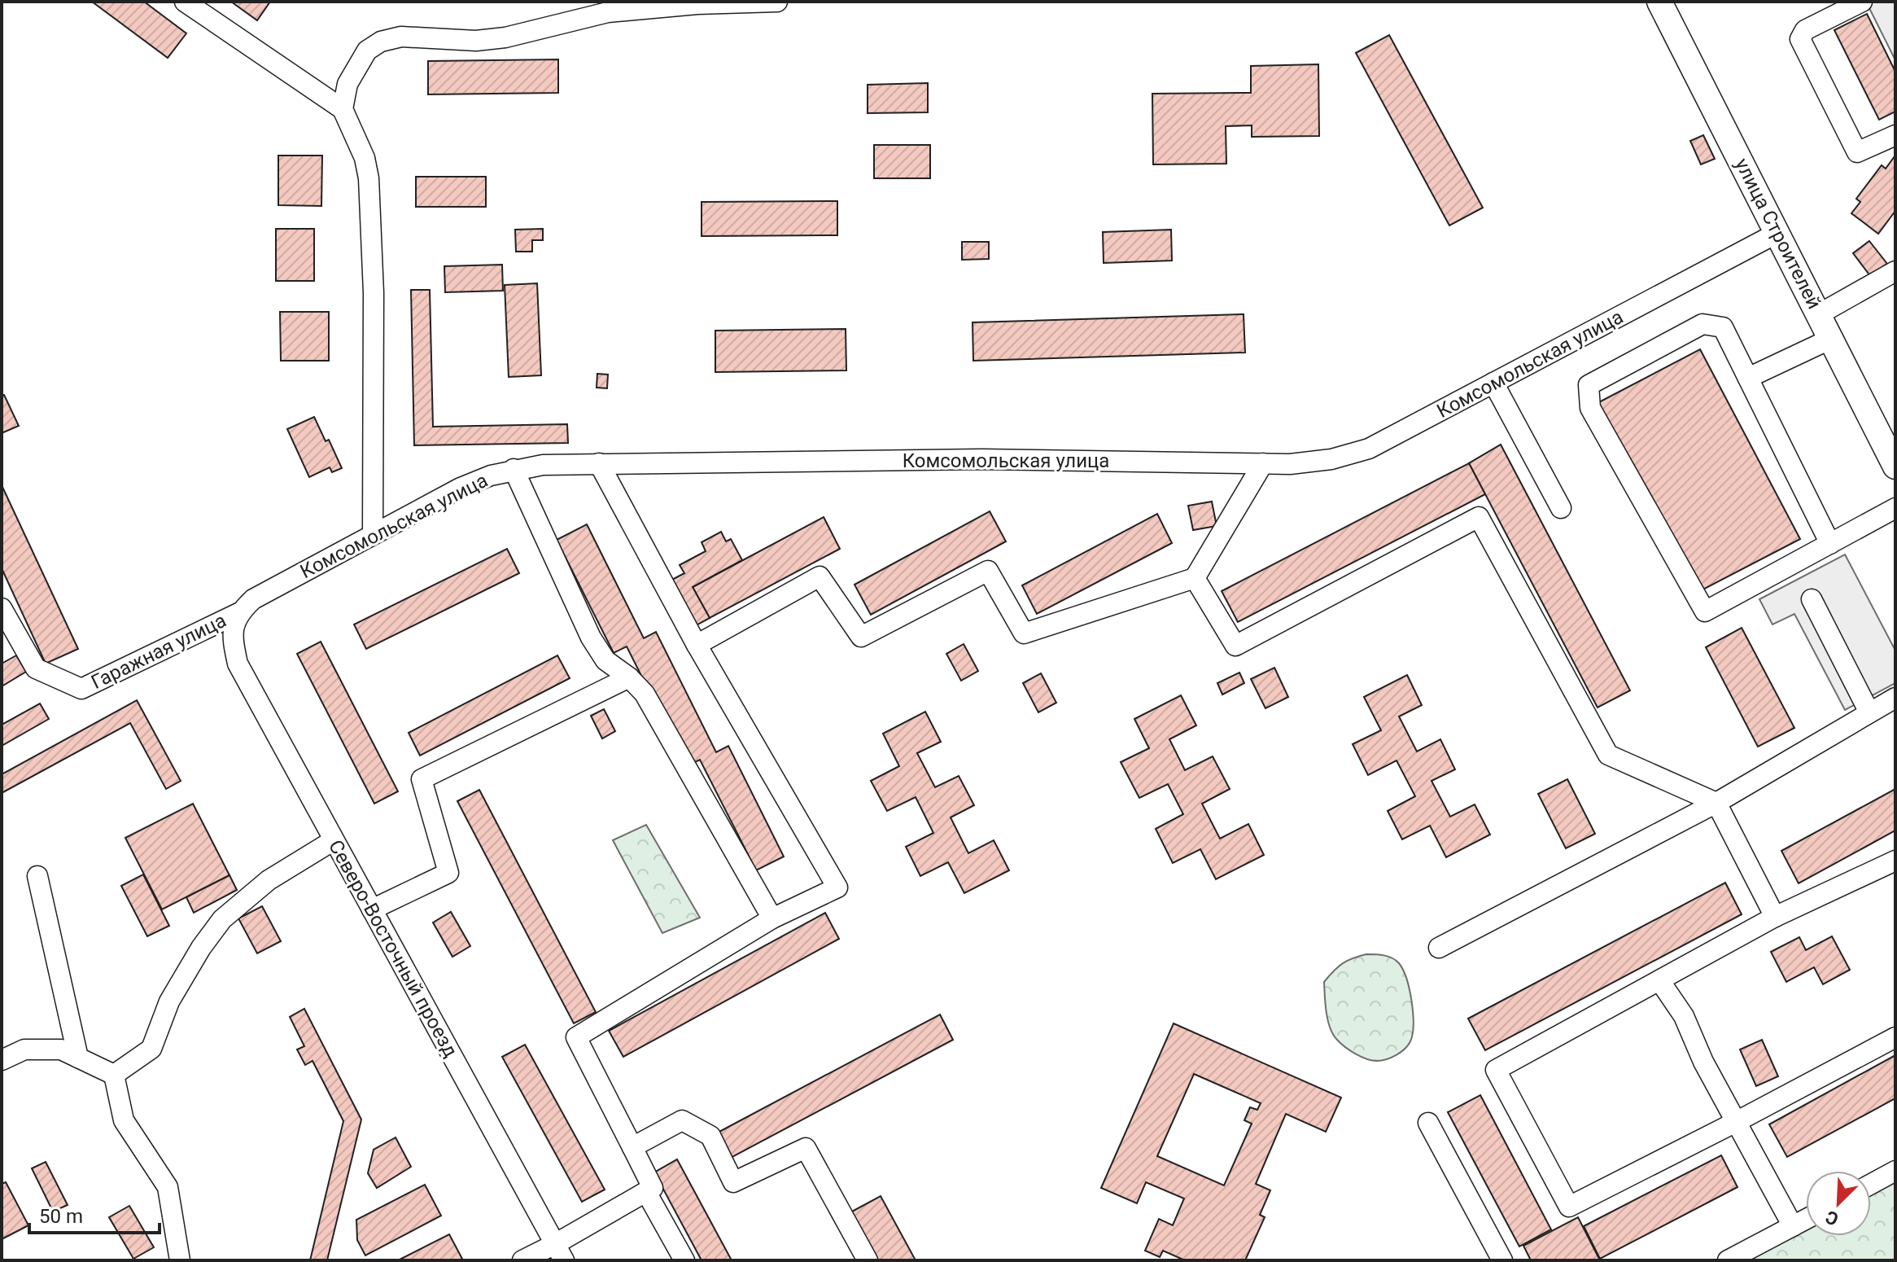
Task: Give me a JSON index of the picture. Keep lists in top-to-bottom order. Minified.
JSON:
{"streets":{"main road":["улица Строителей"],"street":["Комсомольская улица","Гаражная улица","Северо-Восточный проезд"]},"crossings":[["улица Строителей","Комсомольская улица"],["Комсомольская улица","Гаражная улица"],["Комсомольская улица","Северо-Восточный проезд"],["Гаражная улица","Северо-Восточный проезд"]],"scale_bar":"50 m","north":"bottom left"}
